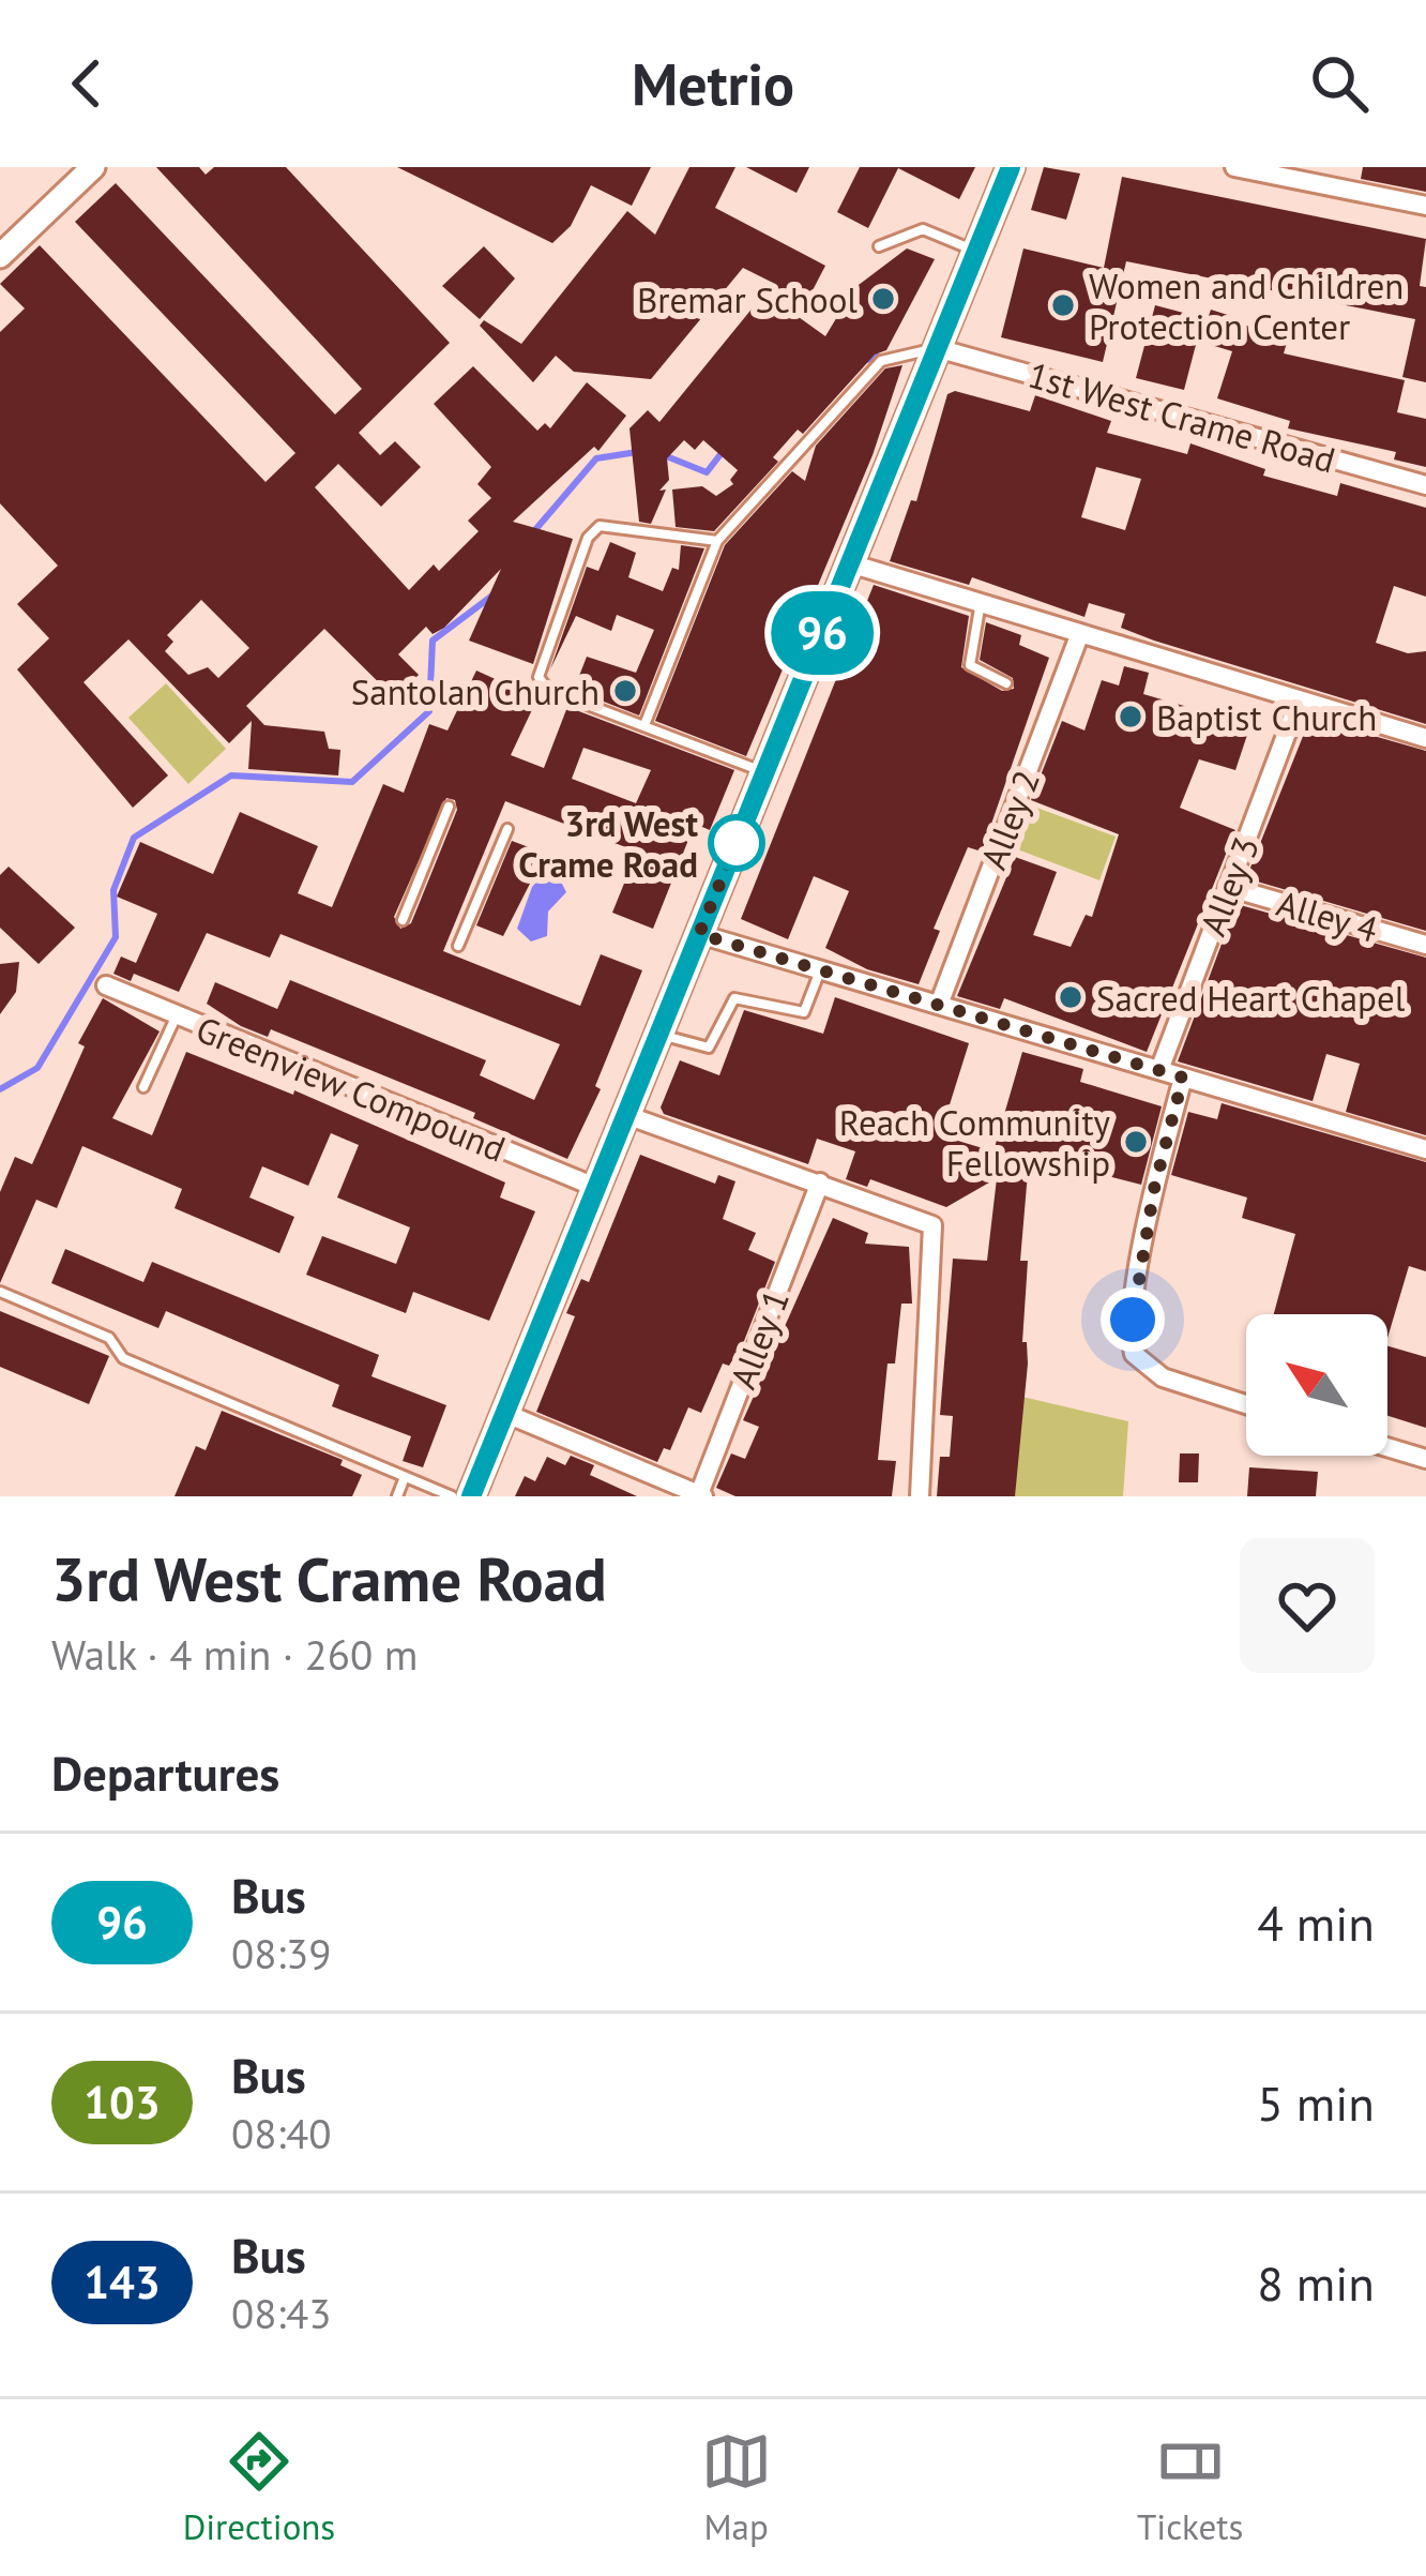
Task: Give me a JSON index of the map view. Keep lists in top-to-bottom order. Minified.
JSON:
{"streets":{"street":["1st West Crame Road","Alley 2","Alley 3","Alley 4","Greenview Compound","Alley 1"]},"crossings":[["Alley 3","Alley 4"]],"places":["Bremar School","Women and Children Protection Center","Santolan Church","Baptist Church","3rd West Crame Road","Sacred Heart Chapel","Reach Community Fellowship"],"lines":["bus line 96"],"north":"top left","page":{"header":"Metrio","on_map":"96","heading":[["3rd West Crame Road","Walk · 4 min · 260 m"],"Departures"],"list":[{"mark":"96","name":"Bus","note":"08:39","value":"4 min"},{"mark":"103","name":"Bus","note":"08:40","value":"5 min"},{"mark":"143","name":"Bus","note":"08:43","value":"8 min"}],"tabs":["Directions","Map","Tickets"]}}
